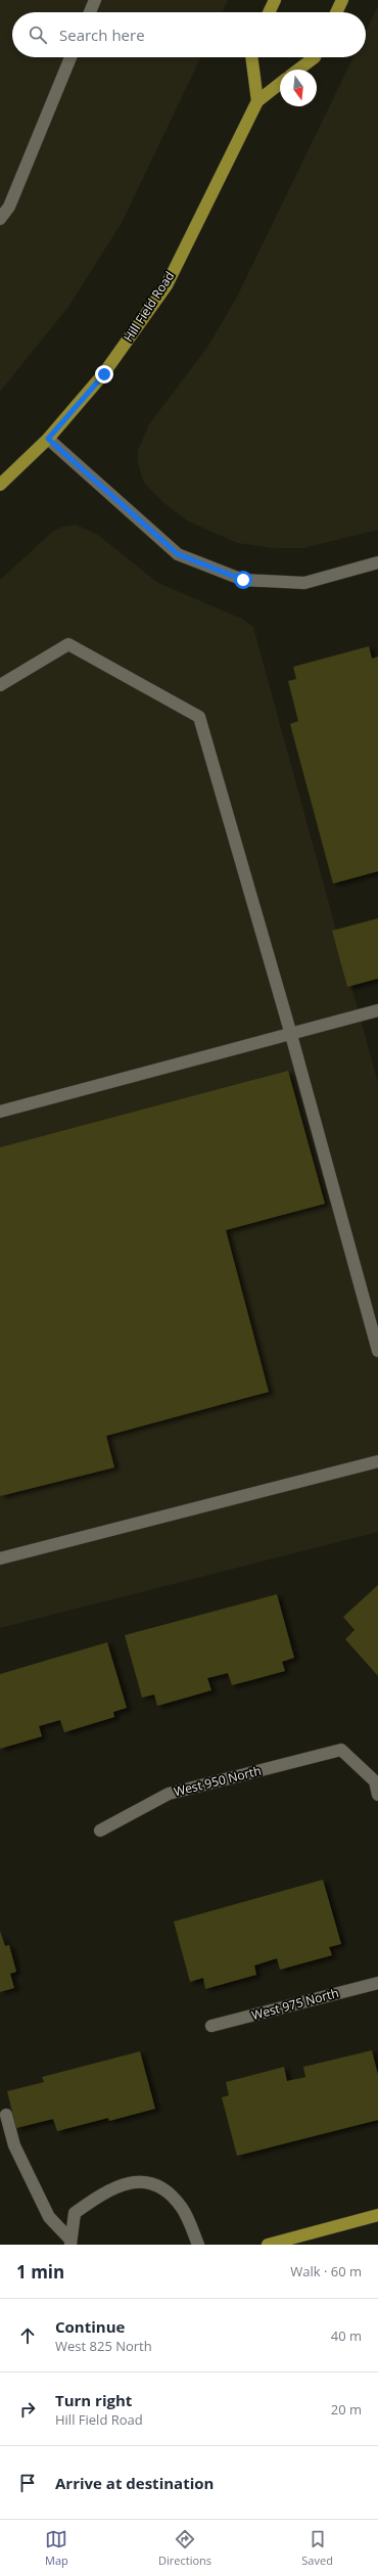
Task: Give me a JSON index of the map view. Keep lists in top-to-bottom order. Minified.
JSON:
{"streets":{"main road":["Hill Field Road"],"street":["West 950 North","West 975 North"]},"north":"bottom","page":{"search":"Search here","heading":["1 min","Walk · 60 m"],"list":[["Continue","West 825 North","40 m"],["Turn right","Hill Field Road","20 m"],"Arrive at destination"],"nav":["Map","Directions","Saved"]}}
